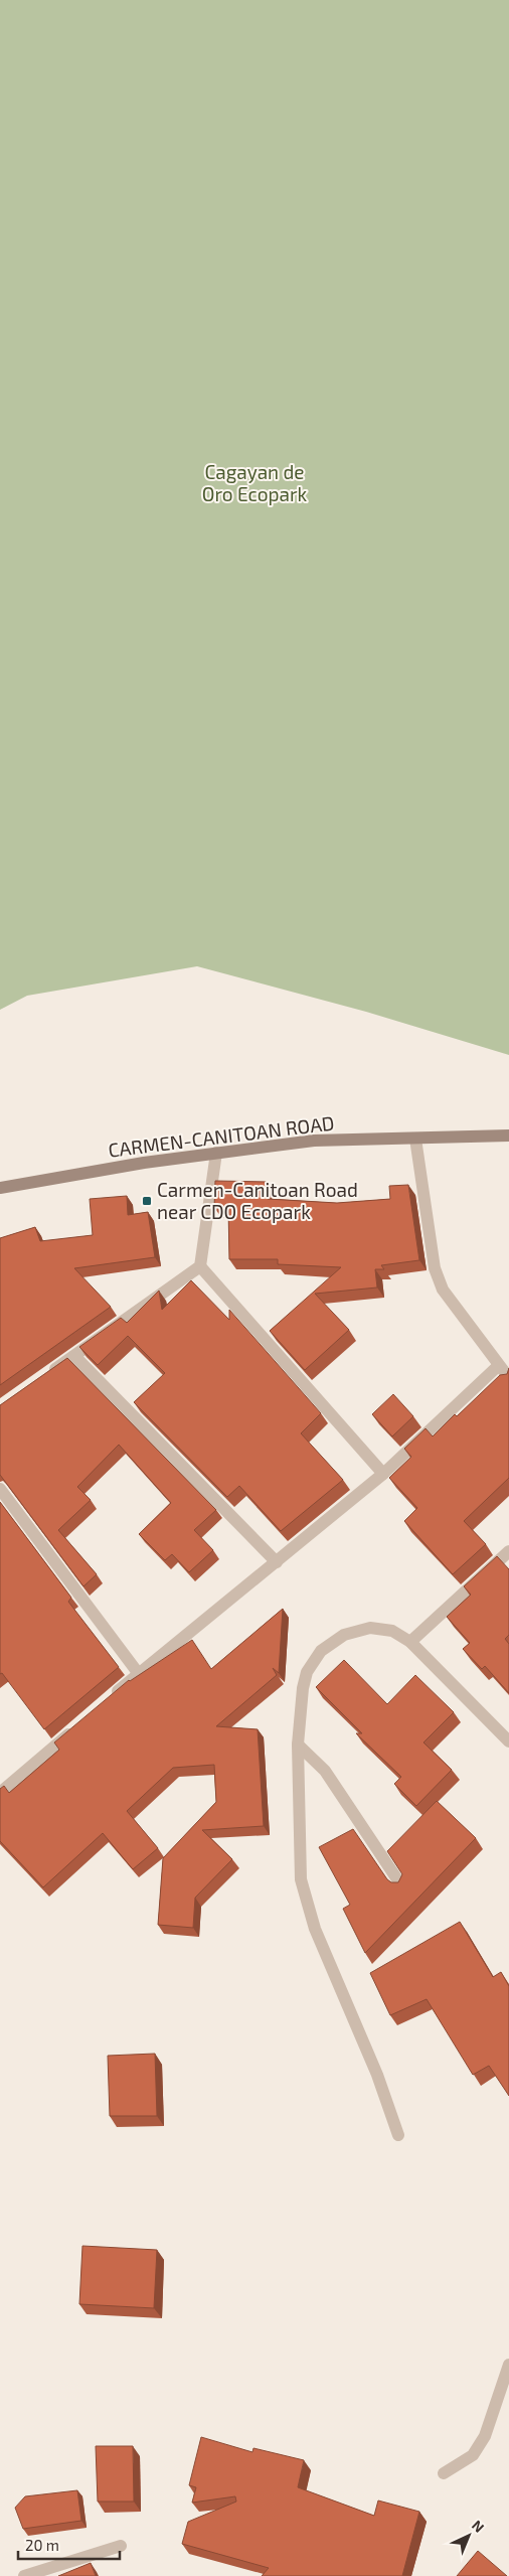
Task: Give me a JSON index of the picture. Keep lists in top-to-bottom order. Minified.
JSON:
{"streets":{"main road":["CARMEN-CANITOAN ROAD"]},"parks":["Cagayan de Oro Ecopark"],"places":{"transit":["Carmen-Canitoan Road near CDO Ecopark"]},"scale_bar":"20 m","north":"top right"}
